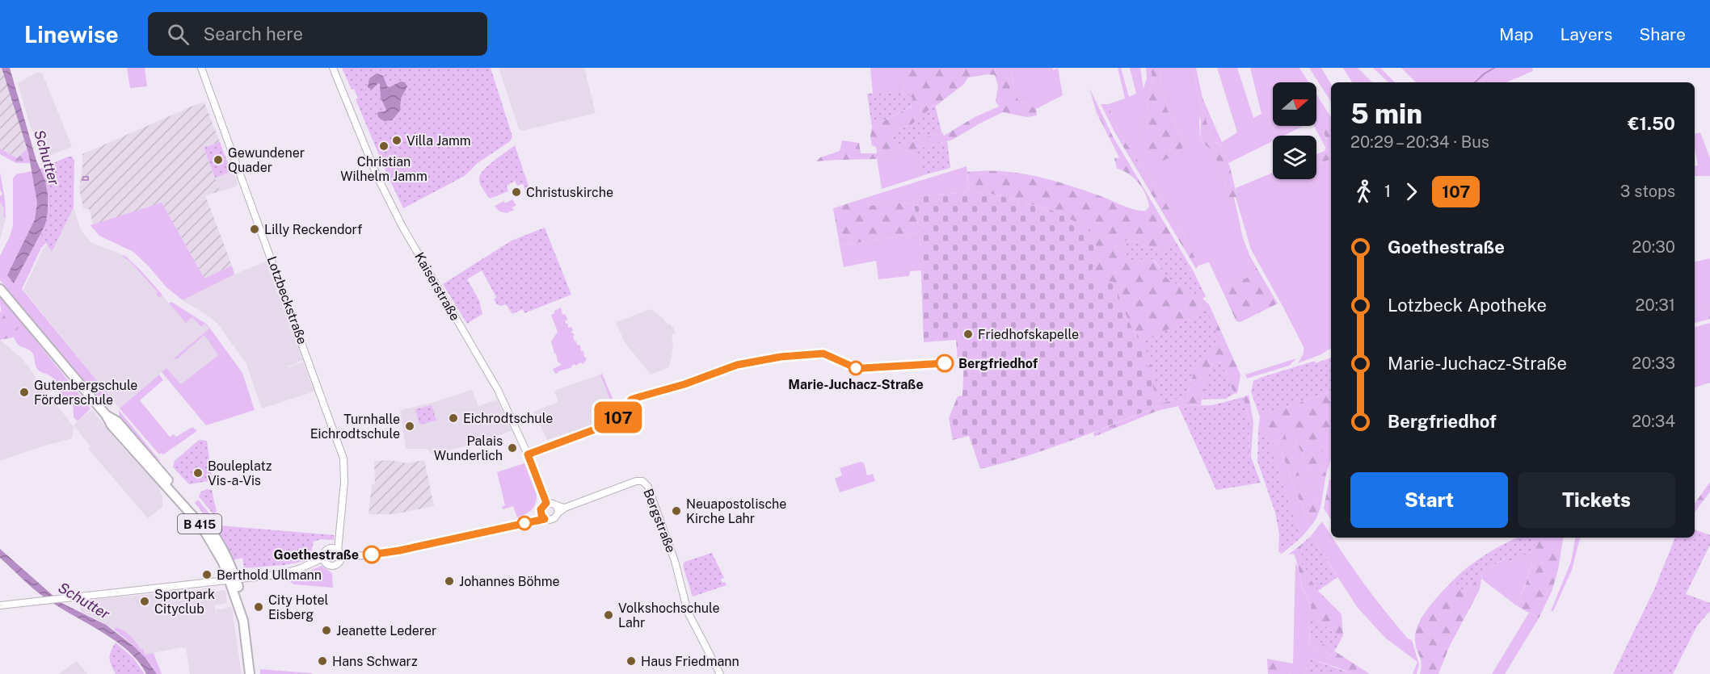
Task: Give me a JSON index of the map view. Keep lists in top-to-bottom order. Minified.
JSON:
{"streets":{"main road":["B 415"],"street":["Kaiserstraße","Lotzbeckstraße","Bergstraße"]},"crossings":[["Kaiserstraße","Bergstraße"]],"water":["Schutter"],"places":["Villa Jamm","Christian Wilhelm Jamm","Gewundener Quader","Christuskirche","Lilly Reckendorf","Friedhofskapelle","Bergfriedhof","Marie-Juchacz-Straße","Gutenbergschule Förderschule","Eichrodtschule","Turnhalle Eichrodtschule","Palais Wunderlich","Bouleplatz Vis-a-Vis","Neuapostolische Kirche Lahr","Goethestraße","Berthold Ullmann","Johannes Böhme","Sportpark Cityclub","City Hotel Eisberg","Volkshochschule Lahr","Jeanette Lederer","Hans Schwarz","Haus Friedmann"],"lines":["bus line 107"],"north":"right","page":{"header":"Linewise","search":"Search here","nav":["Map","Layers","Share"],"on_map":"107","heading":["5 min","20:29 – 20:34 · Bus","€1.50"],"legs":["1","107","3 stops"],"list":[{"name":"Goethestraße","value":"20:30"},{"name":"Lotzbeck Apotheke","value":"20:31"},{"name":"Marie-Juchacz-Straße","value":"20:33"},{"name":"Bergfriedhof","value":"20:34"}],"buttons":["Start","Tickets"]}}
